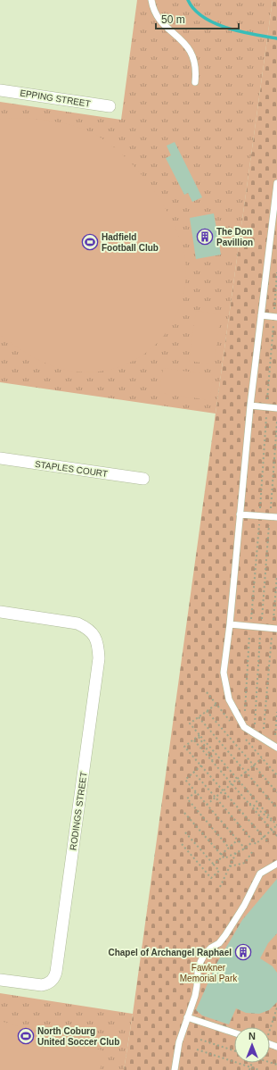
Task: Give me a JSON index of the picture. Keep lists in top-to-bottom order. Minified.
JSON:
{"streets":{"street":["EPPING STREET","STAPLES COURT","RODINGS STREET"]},"parks":["Fawkner Memorial Park"],"places":{"building":["The Don Pavillion","Chapel of Archangel Raphael"],"sports":["Hadfield Football Club","North Coburg United Soccer Club"]},"scale_bar":"50 m","north":"top"}
